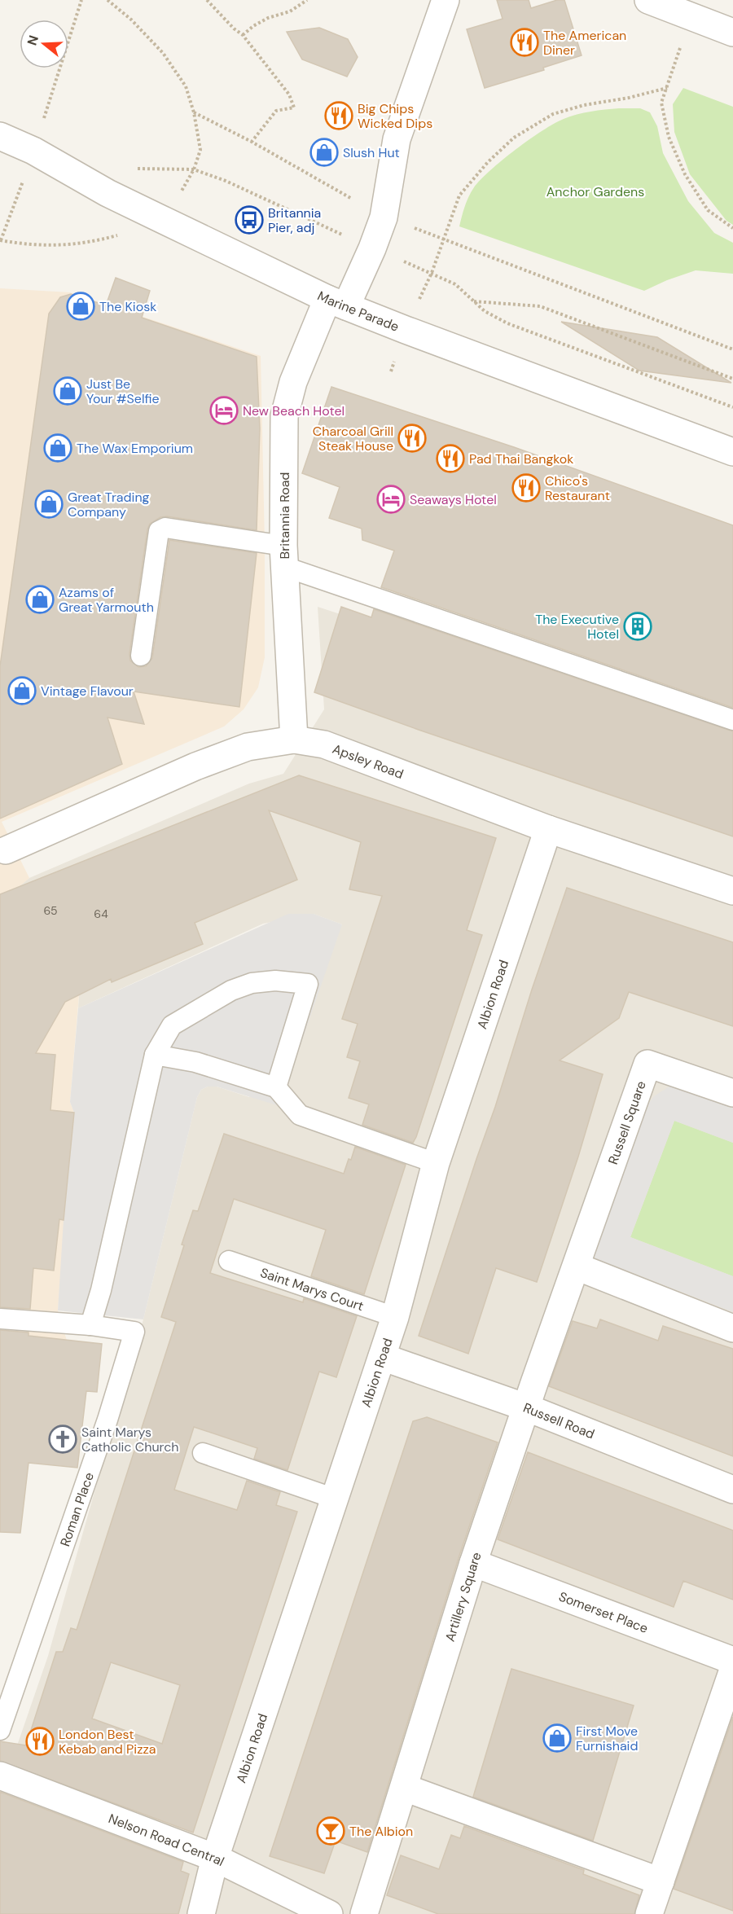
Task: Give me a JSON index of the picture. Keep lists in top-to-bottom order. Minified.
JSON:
{"streets":{"street":["Marine Parade","Britannia Road","Apsley Road","Albion Road","Russell Square","Russell Road","Artillery Square","Somerset Place","Nelson Road Central"],"lane":["Saint Marys Court","Roman Place"]},"crossings":[["Marine Parade","Britannia Road"],["Britannia Road","Apsley Road"],["Apsley Road","Albion Road"],["Albion Road","Saint Marys Court"],["Albion Road","Russell Road"],["Albion Road","Nelson Road Central"],["Russell Square","Russell Road"],["Russell Square","Artillery Square"],["Russell Road","Artillery Square"],["Artillery Square","Somerset Place"]],"parks":["Anchor Gardens"],"places":{"restaurant":["The American Diner","Big Chips Wicked Dips","Charcoal Grill Steak House","Pad Thai Bangkok","Chico's Restaurant","London Best Kebab and Pizza"],"shop":["Slush Hut","The Kiosk","Just Be Your #Selfie","The Wax Emporium","Great Trading Company","Azams of Great Yarmouth","Vintage Flavour","First Move Furnishaid"],"bus stop":["Britannia Pier, adj"],"hotel":["New Beach Hotel","Seaways Hotel"],"building":["The Executive Hotel"],"church":["Saint Marys Catholic Church"],"bar":["The Albion"]},"house_numbers":["65","64"],"north":"left"}
